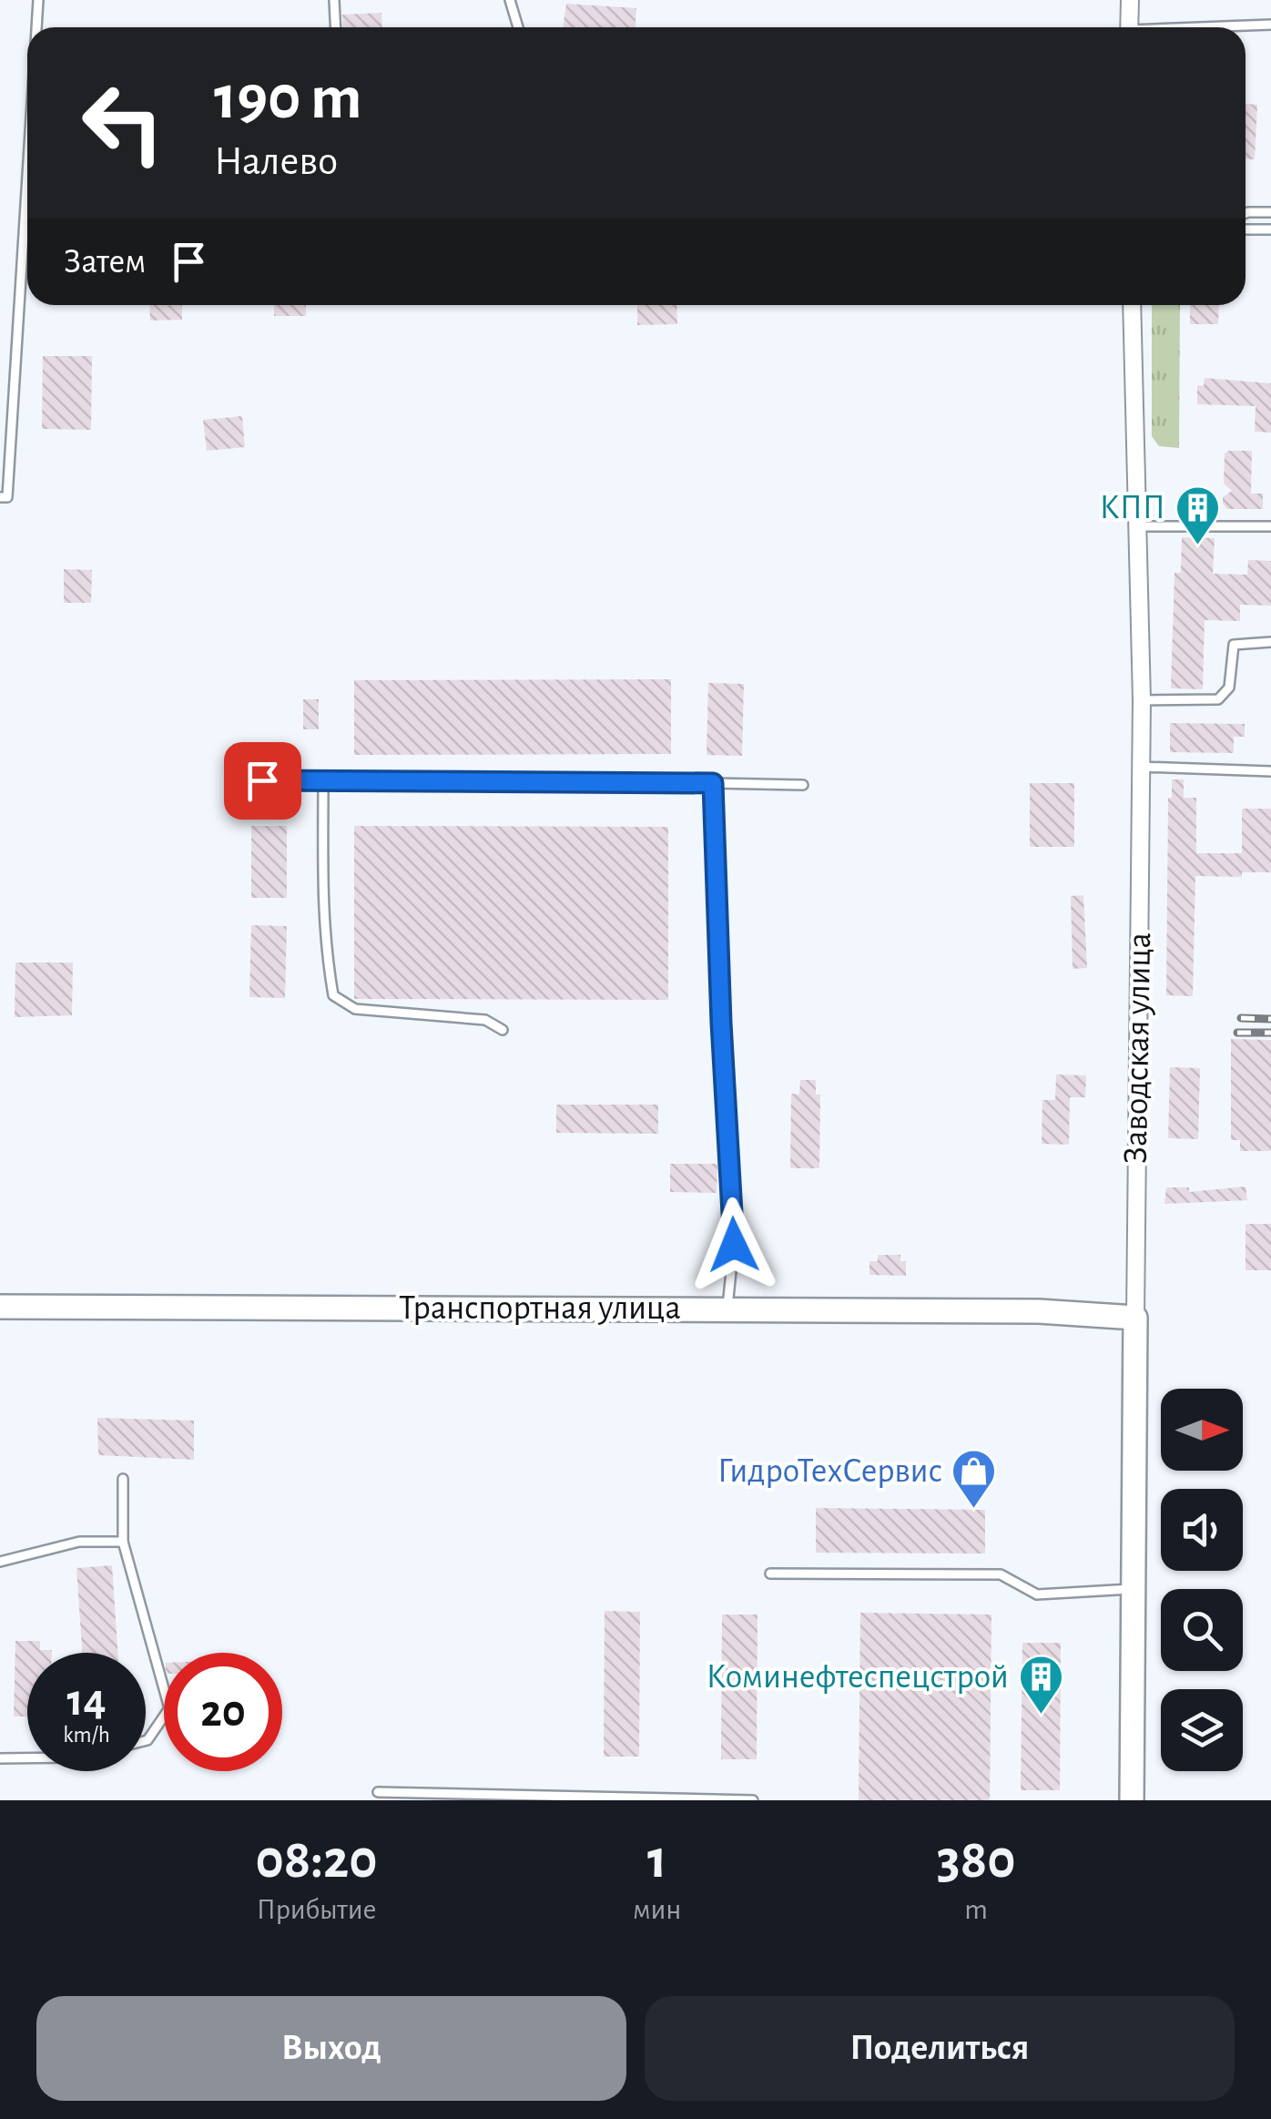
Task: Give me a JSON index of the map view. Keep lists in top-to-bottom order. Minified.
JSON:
{"streets":{"street":["Заводская улица","Транспортная улица"]},"crossings":[["Заводская улица","Транспортная улица"]],"places":{"building":["КПП","Коминефтеспецстрой"],"shop":["ГидроТехСервис"]},"north":"right","page":{"turn":["190 m","Налево"],"then":"Затем","speed":"14 km/h","limit":"20","eta":["08:20","Прибытие","1","мин","380","m"],"buttons":["Выход","Поделиться"]}}
